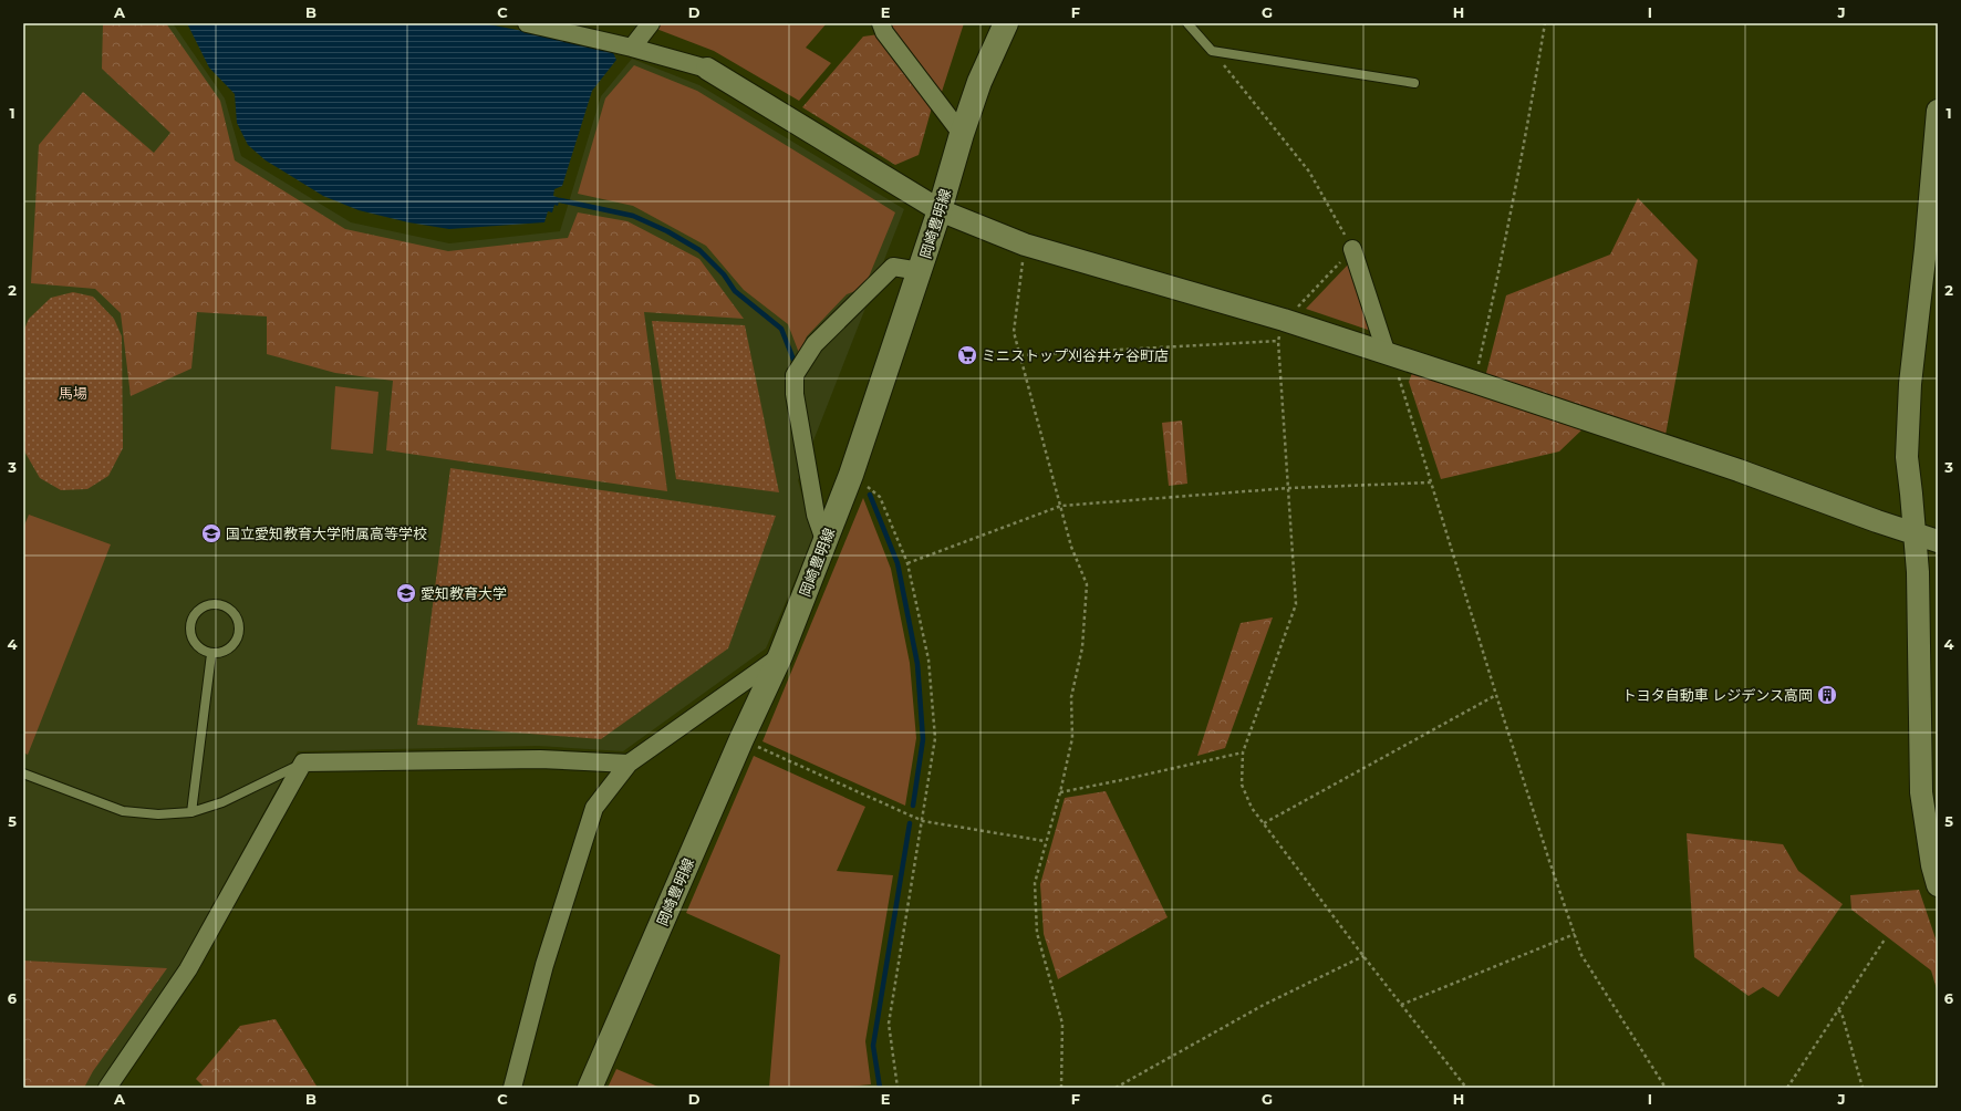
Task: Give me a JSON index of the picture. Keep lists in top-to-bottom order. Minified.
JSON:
{"streets":{"main road":["岡崎豊明線"]},"parks":["馬場"],"places":{"supermarket":["ミニストップ刈谷井ヶ谷町店"],"school or university":["国立愛知教育大学附属高等学校","愛知教育大学"],"building":["トヨタ自動車 レジデンス高岡"]},"grid":{"columns":["A","B","C","D","E","F","G","H","I","J"],"rows":["1","2","3","4","5","6"]}}
